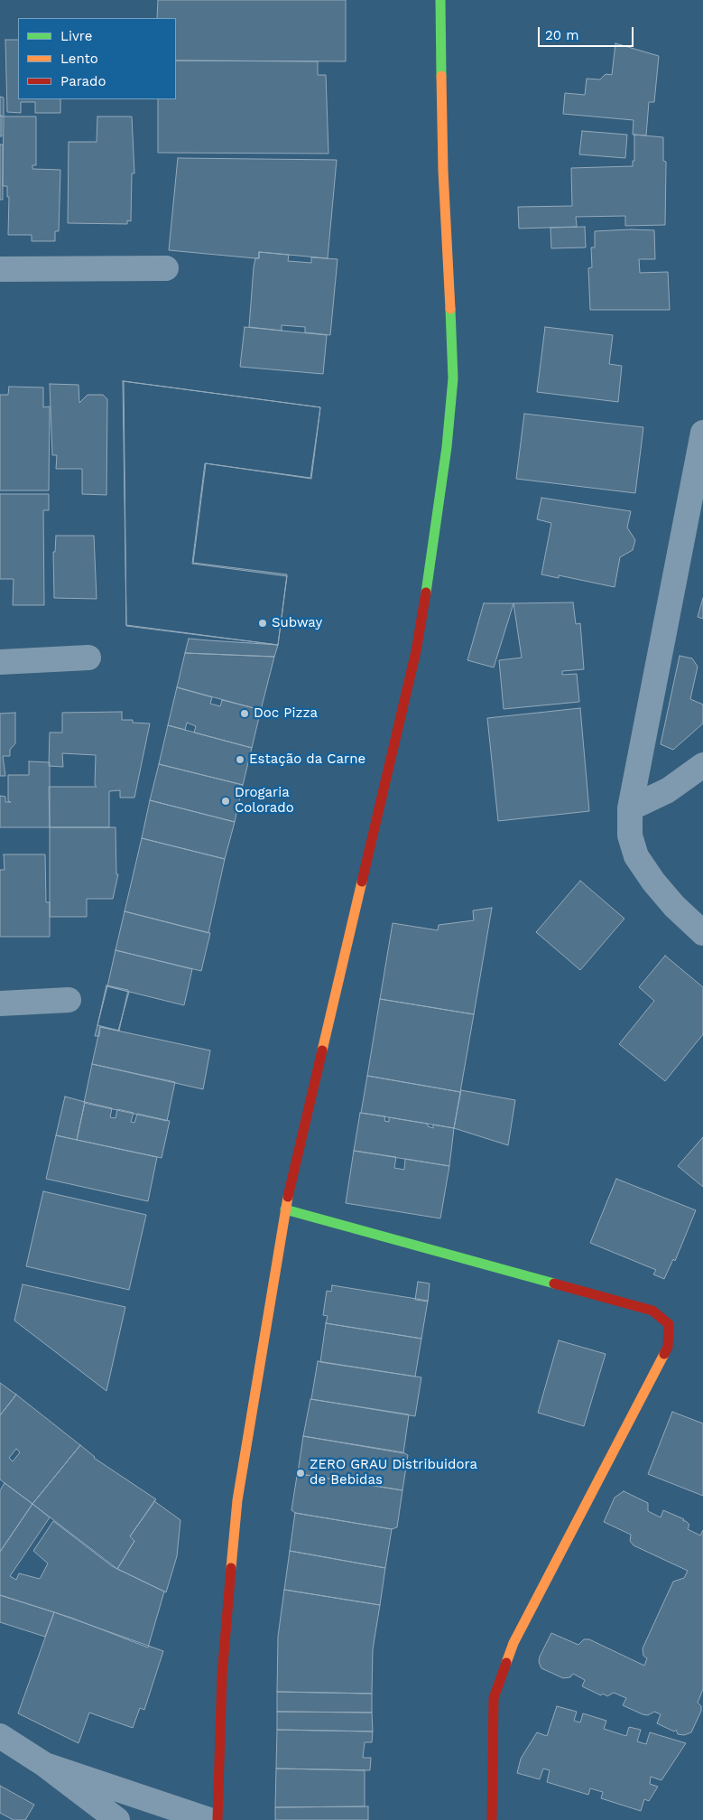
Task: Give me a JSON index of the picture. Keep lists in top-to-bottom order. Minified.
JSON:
{"places":["Subway","Doc Pizza","Estação da Carne","Drogaria Colorado","ZERO GRAU Distribuidora de Bebidas"],"legend":["Livre","Lento","Parado"],"scale_bar":"20 m"}
